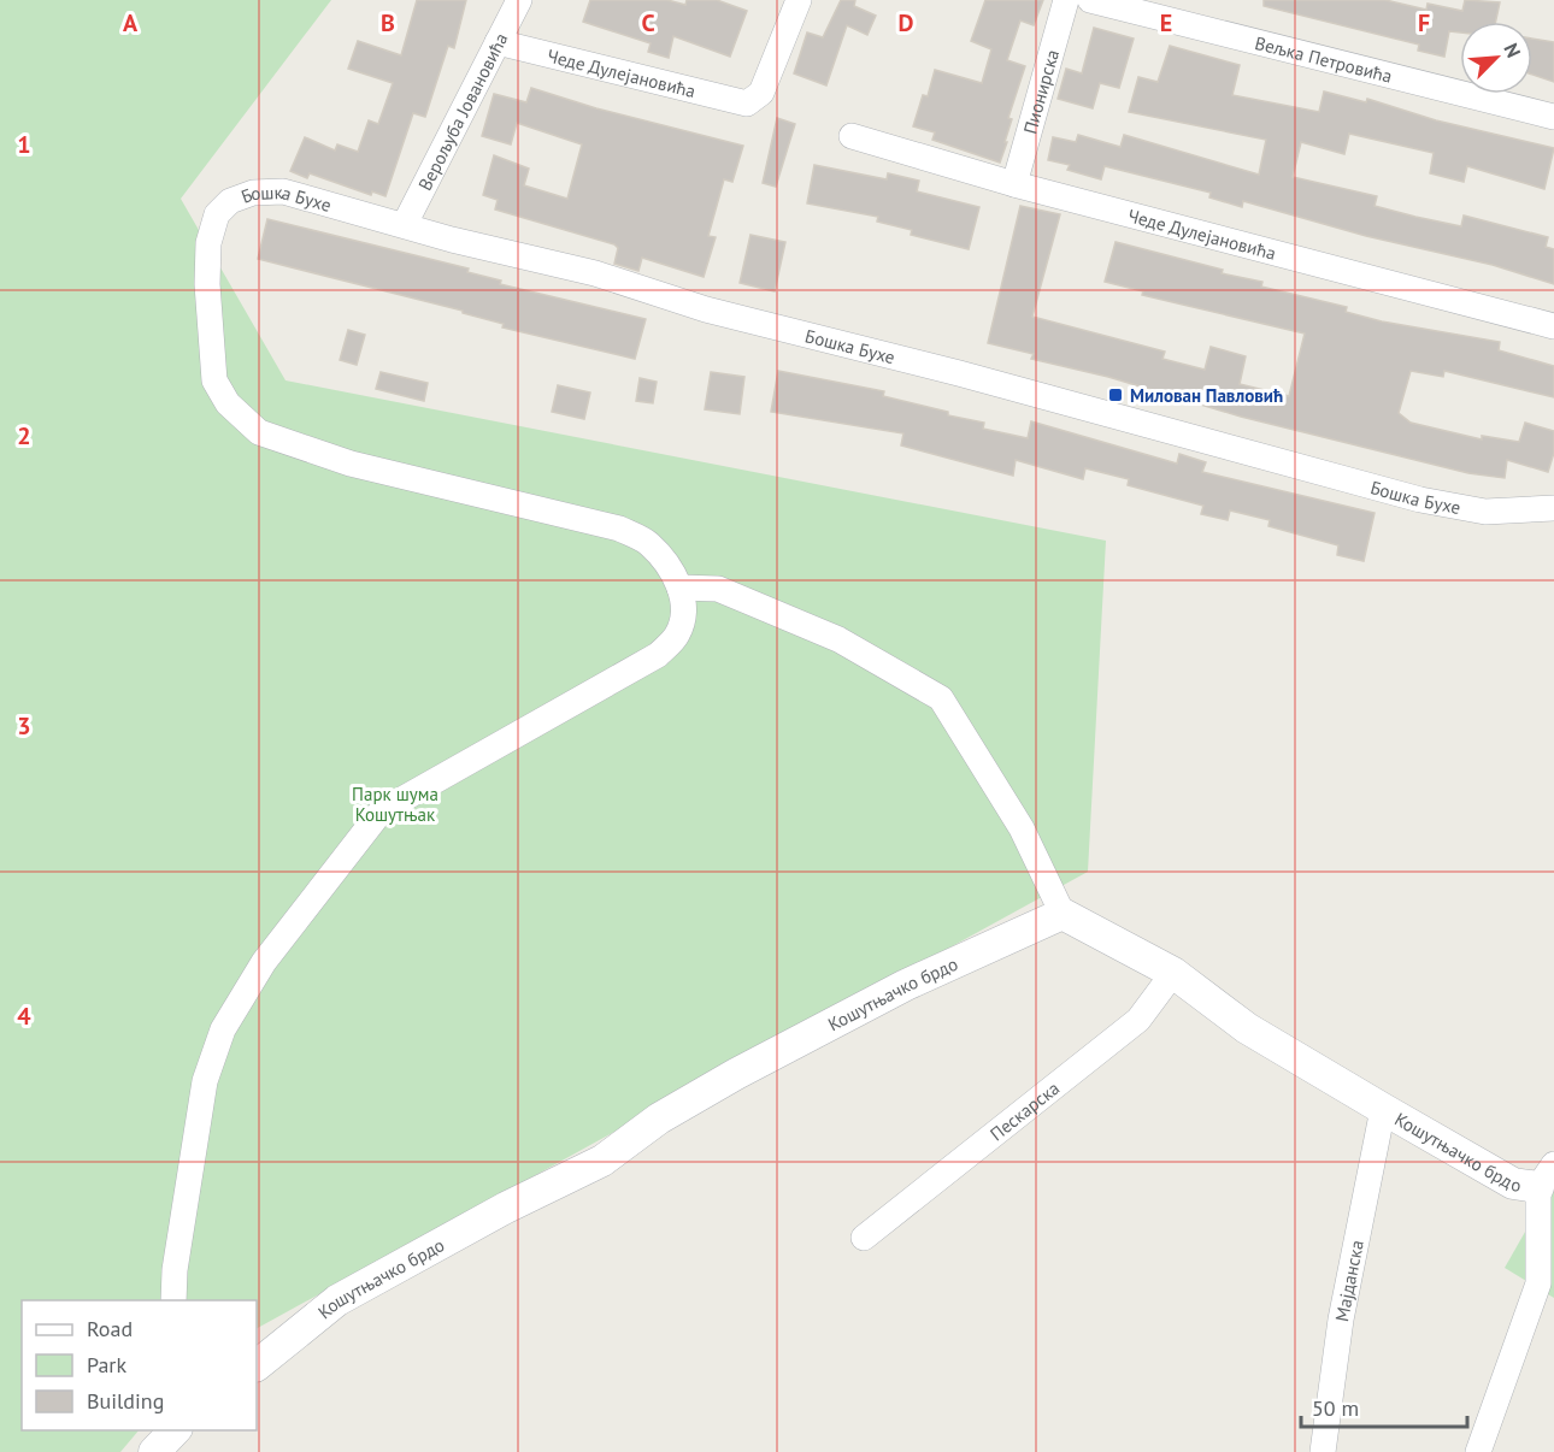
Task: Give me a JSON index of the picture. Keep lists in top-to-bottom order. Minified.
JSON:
{"streets":{"street":["Вељка Петровића","Чеде Дулејановића","Пионирска","Верољуба Јовановића","Бошка Бухе","Кошутњачко брдо","Пескарска","Мајданска"]},"crossings":[["Чеде Дулејановића","Пионирска"],["Чеде Дулејановића","Верољуба Јовановића"],["Верољуба Јовановића","Бошка Бухе"],["Кошутњачко брдо","Пескарска"],["Кошутњачко брдо","Мајданска"]],"parks":["Парк шума Кошутњак"],"places":{"transit":["Милован Павловић"]},"legend":["Road","Park","Building"],"scale_bar":"50 m","north":"top right","grid":{"columns":["A","B","C","D","E","F"],"rows":["1","2","3","4"]}}
